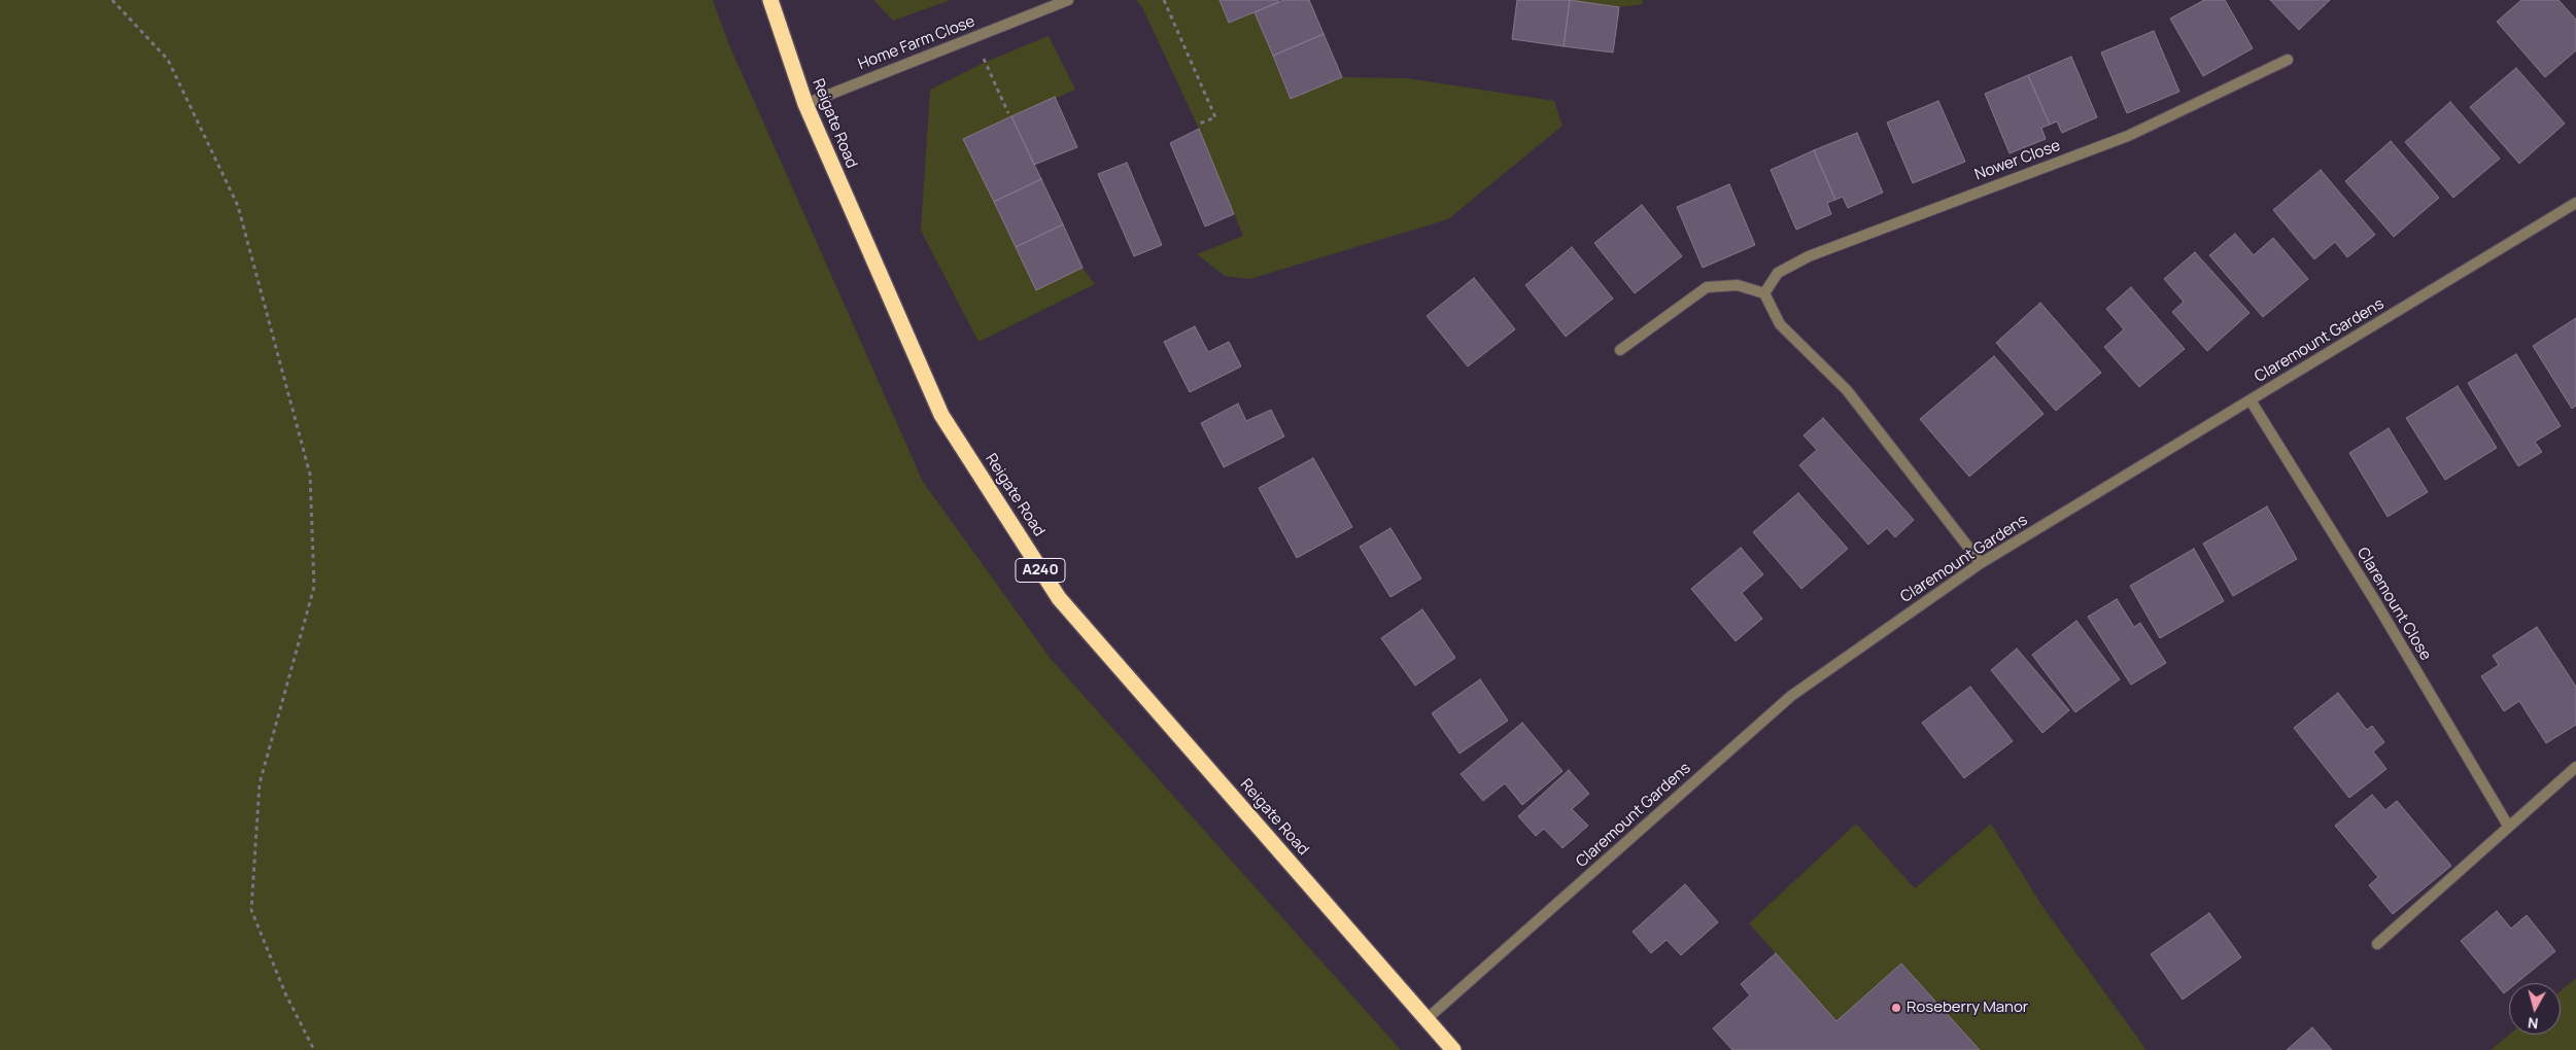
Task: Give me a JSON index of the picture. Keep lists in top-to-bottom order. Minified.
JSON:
{"streets":{"highway":["Reigate Road","A240"],"street":["Home Farm Close","Nower Close","Claremount Gardens","Claremount Close"]},"crossings":[["Home Farm Close","Reigate Road"],["Reigate Road","Claremount Gardens"],["Claremount Gardens","Claremount Close"]],"places":["Roseberry Manor"],"north":"bottom"}
